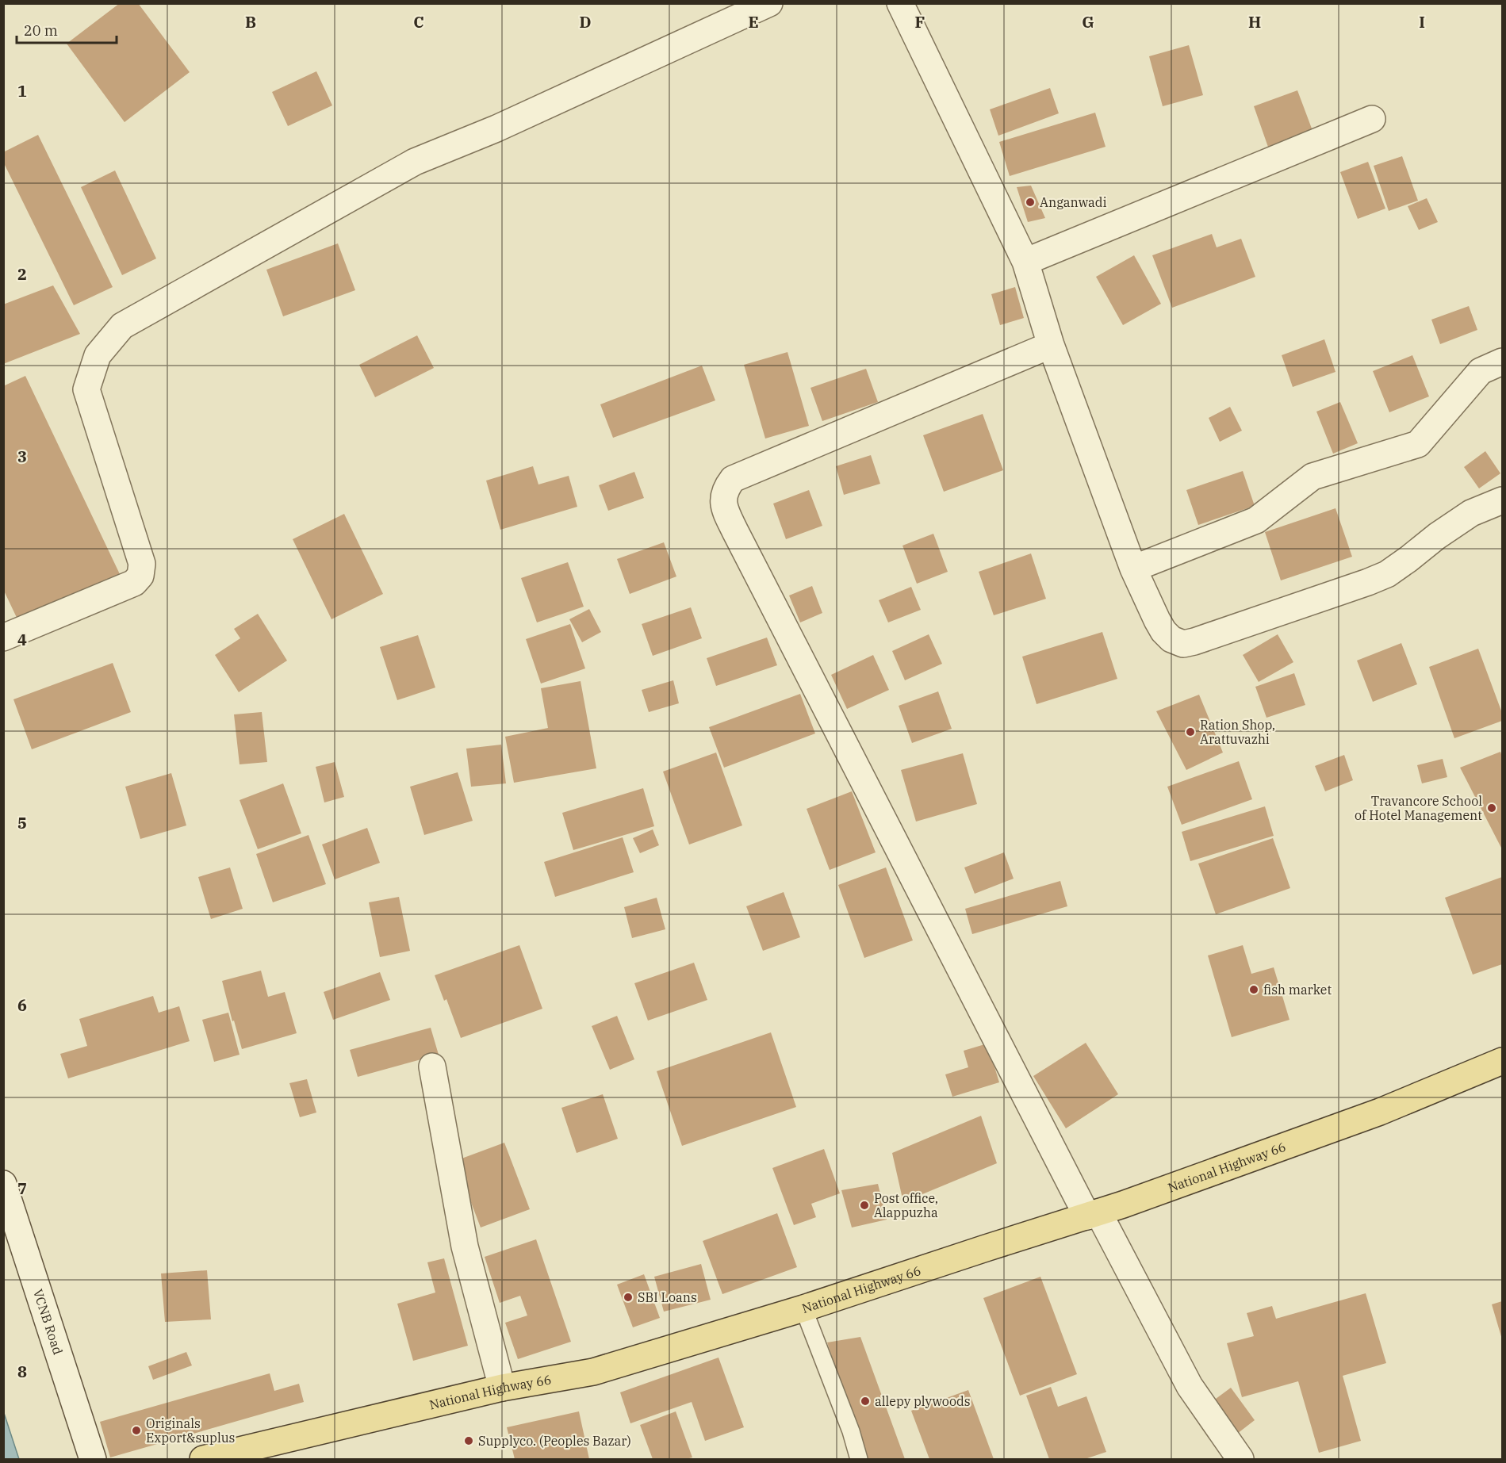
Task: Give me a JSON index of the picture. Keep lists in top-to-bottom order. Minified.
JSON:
{"streets":{"main road":["National Highway 66"],"street":["VCNB Road"]},"places":["Anganwadi","Ration Shop, Arattuvazhi","Travancore School of Hotel Management","fish market","Post office, Alappuzha","SBI Loans","allepy plywoods","Originals Export&suplus","Supplyco. (Peoples Bazar)"],"scale_bar":"20 m","grid":{"columns":["B","C","D","E","F","G","H","I"],"rows":["1","2","3","4","5","6","7","8"]}}
